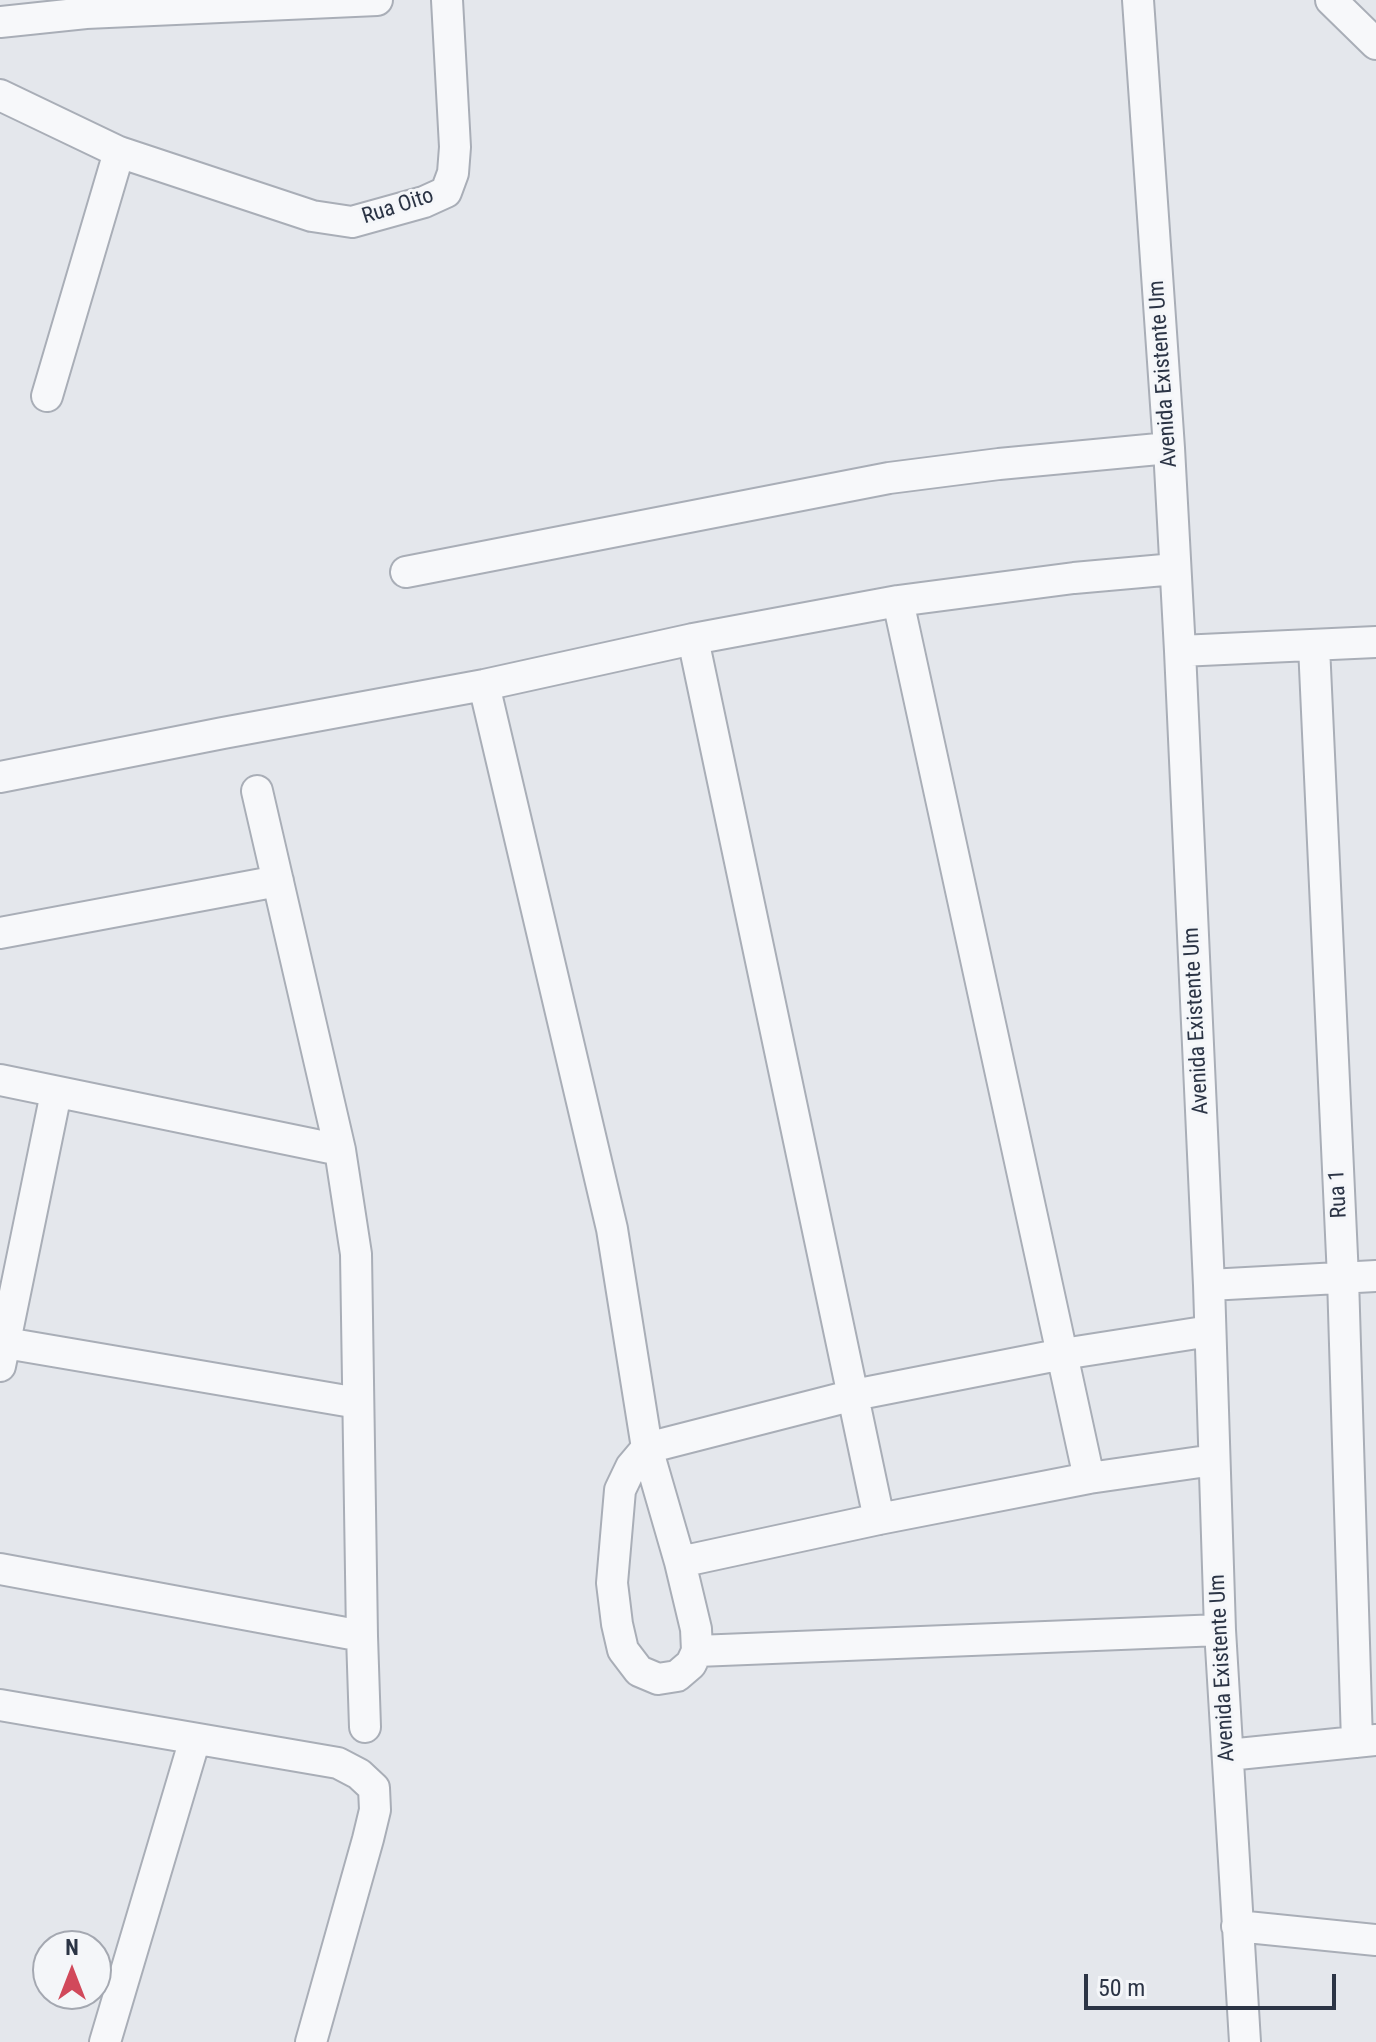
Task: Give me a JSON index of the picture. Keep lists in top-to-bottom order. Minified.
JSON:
{"streets":{"street":["Rua Oito","Avenida Existente Um","Rua 1"]},"scale_bar":"50 m","north":"top"}
